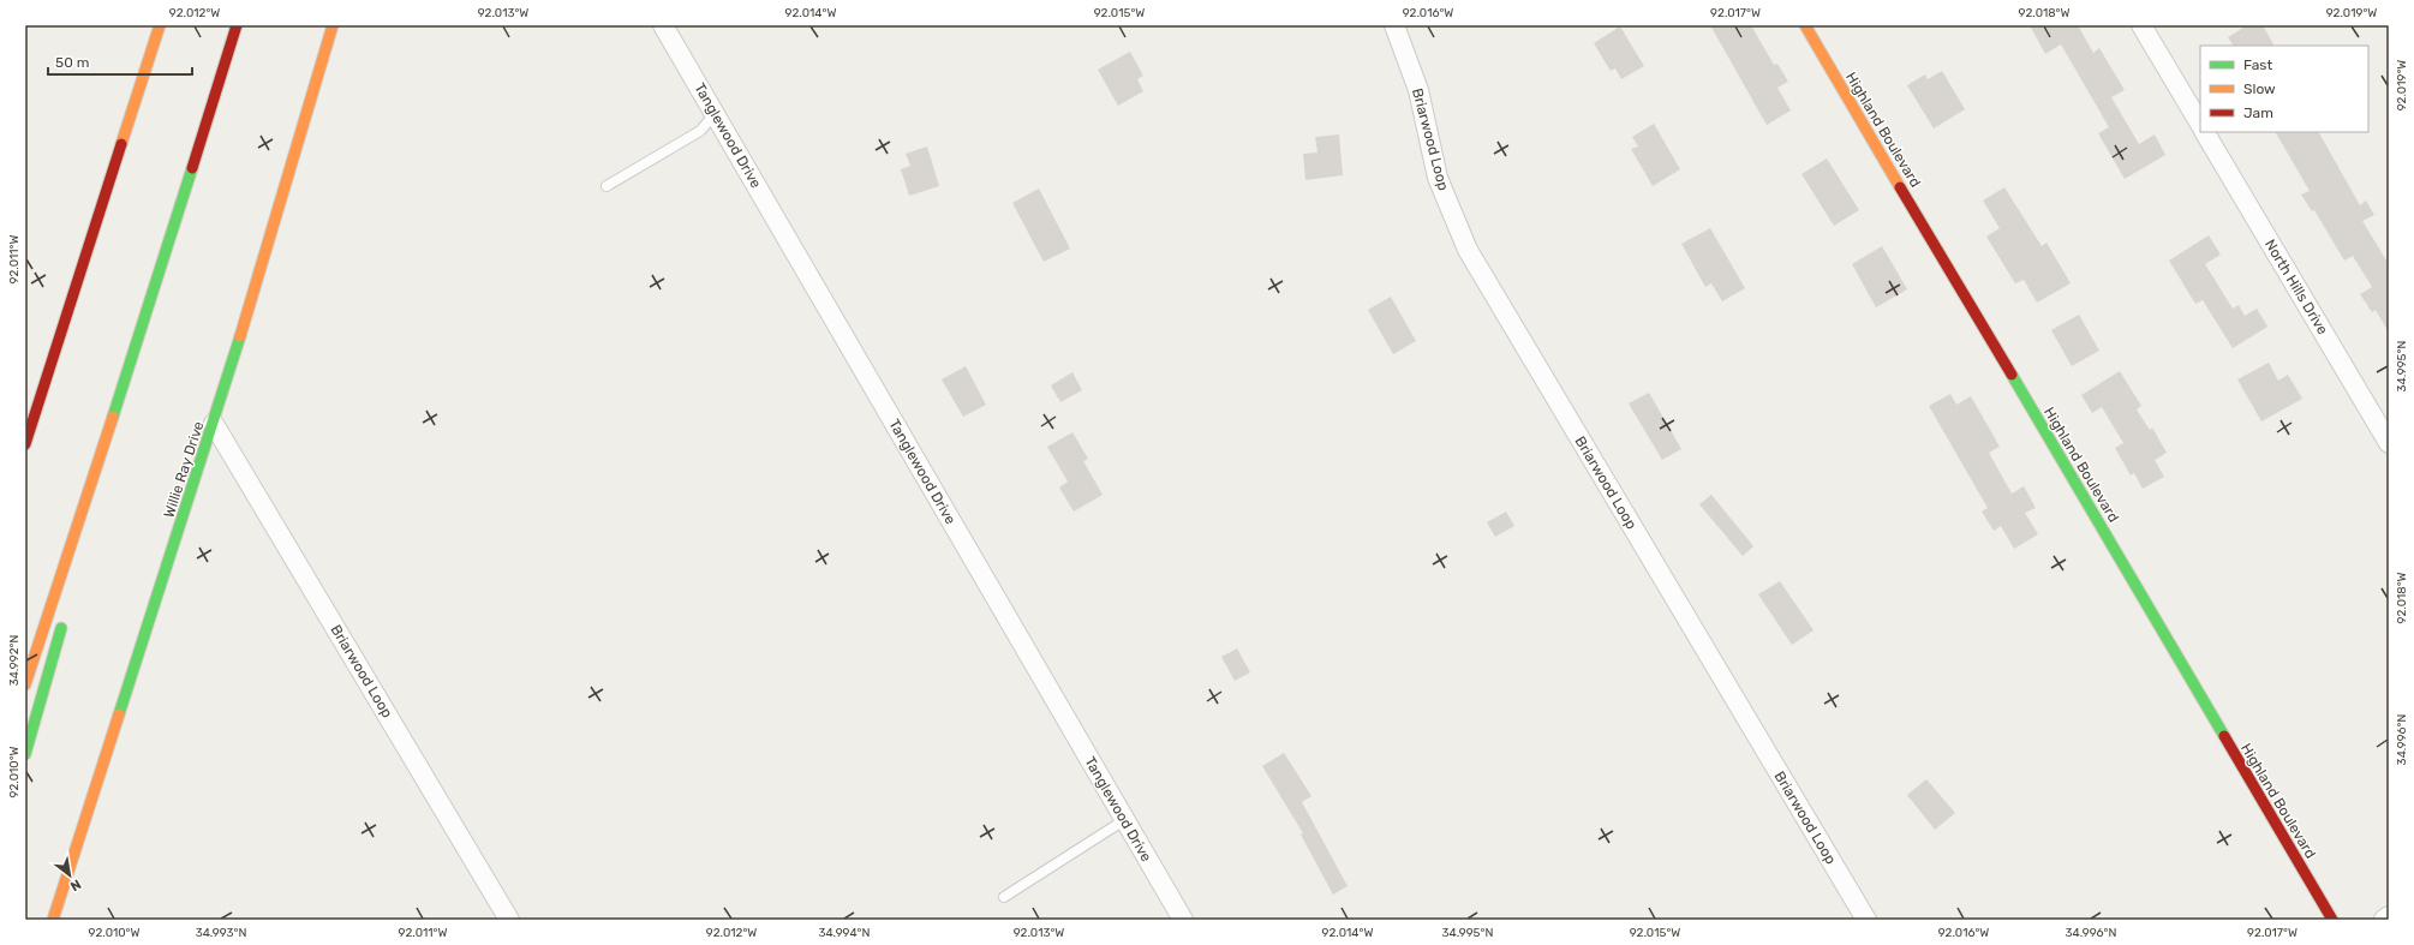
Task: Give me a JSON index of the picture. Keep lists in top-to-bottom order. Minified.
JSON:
{"streets":{"main road":["Highland Boulevard","Willie Ray Drive"],"street":["Tanglewood Drive","Briarwood Loop","North Hills Drive"]},"crossings":[["Briarwood Loop","Willie Ray Drive"]],"legend":["Fast","Slow","Jam"],"scale_bar":"50 m","north":"bottom right","coordinates":["92.012°W","92.013°W","92.014°W","92.015°W","92.016°W","92.017°W","92.018°W","92.019°W","92.011°W","34.995°N","34.992°N","34.996°N","92.010°W","34.993°N","34.994°N"]}
